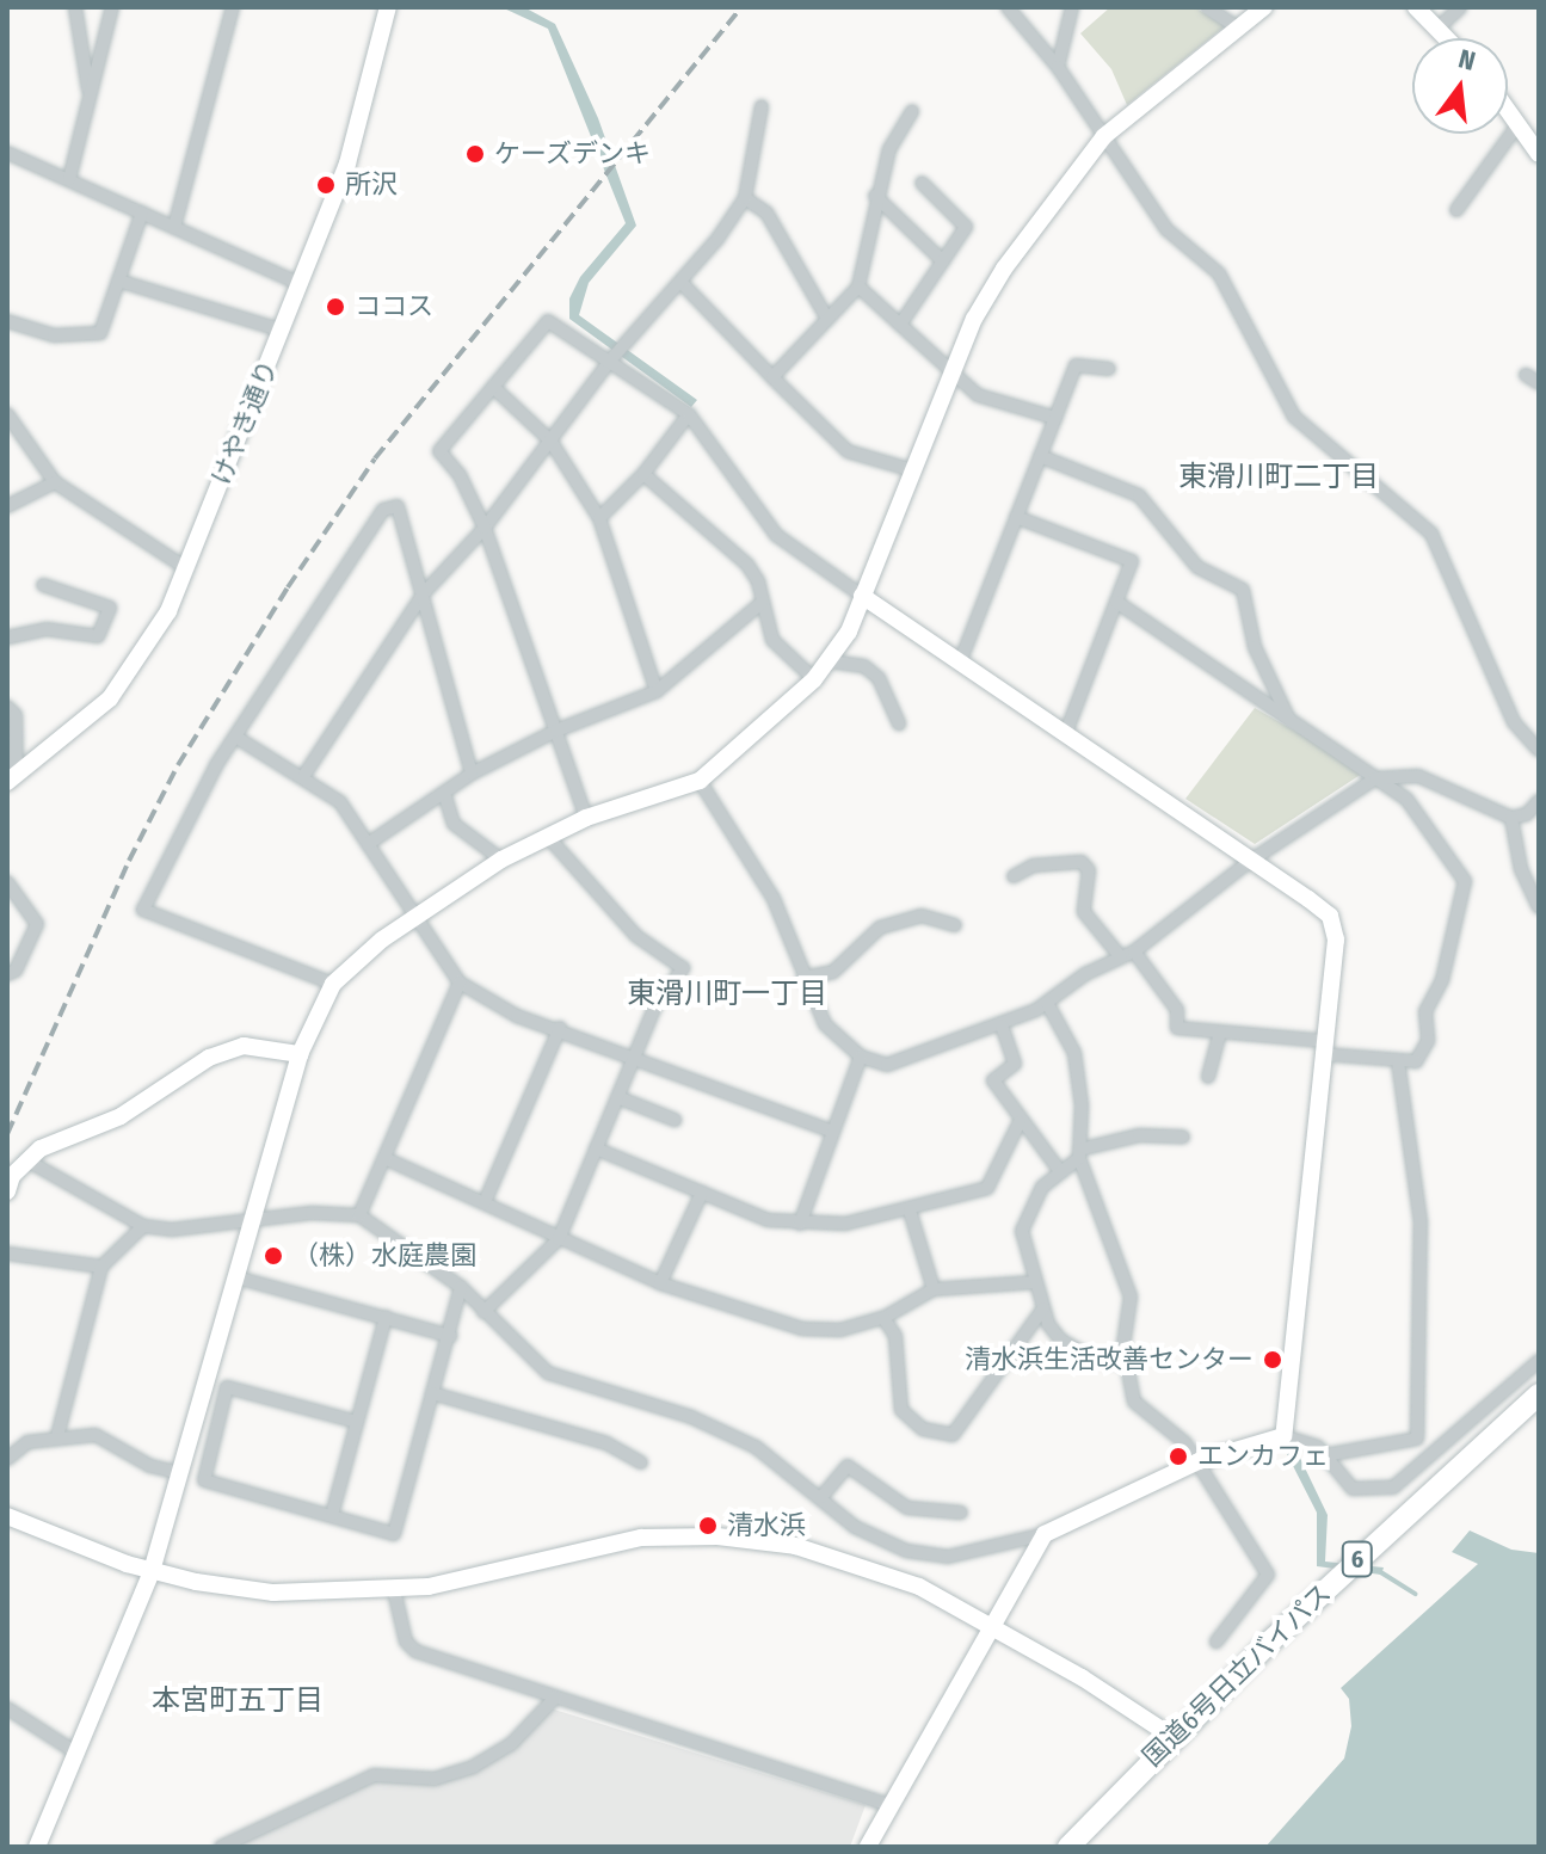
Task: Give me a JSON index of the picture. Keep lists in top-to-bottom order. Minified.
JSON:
{"streets":{"highway":["6","国道6号日立バイパス"],"street":["けやき通り"]},"districts":["東滑川町二丁目","東滑川町一丁目","本宮町五丁目"],"places":["ケーズデンキ","所沢","ココス","（株）水庭農園","清水浜生活改善センター","エンカフェ","清水浜"],"north":"top"}
